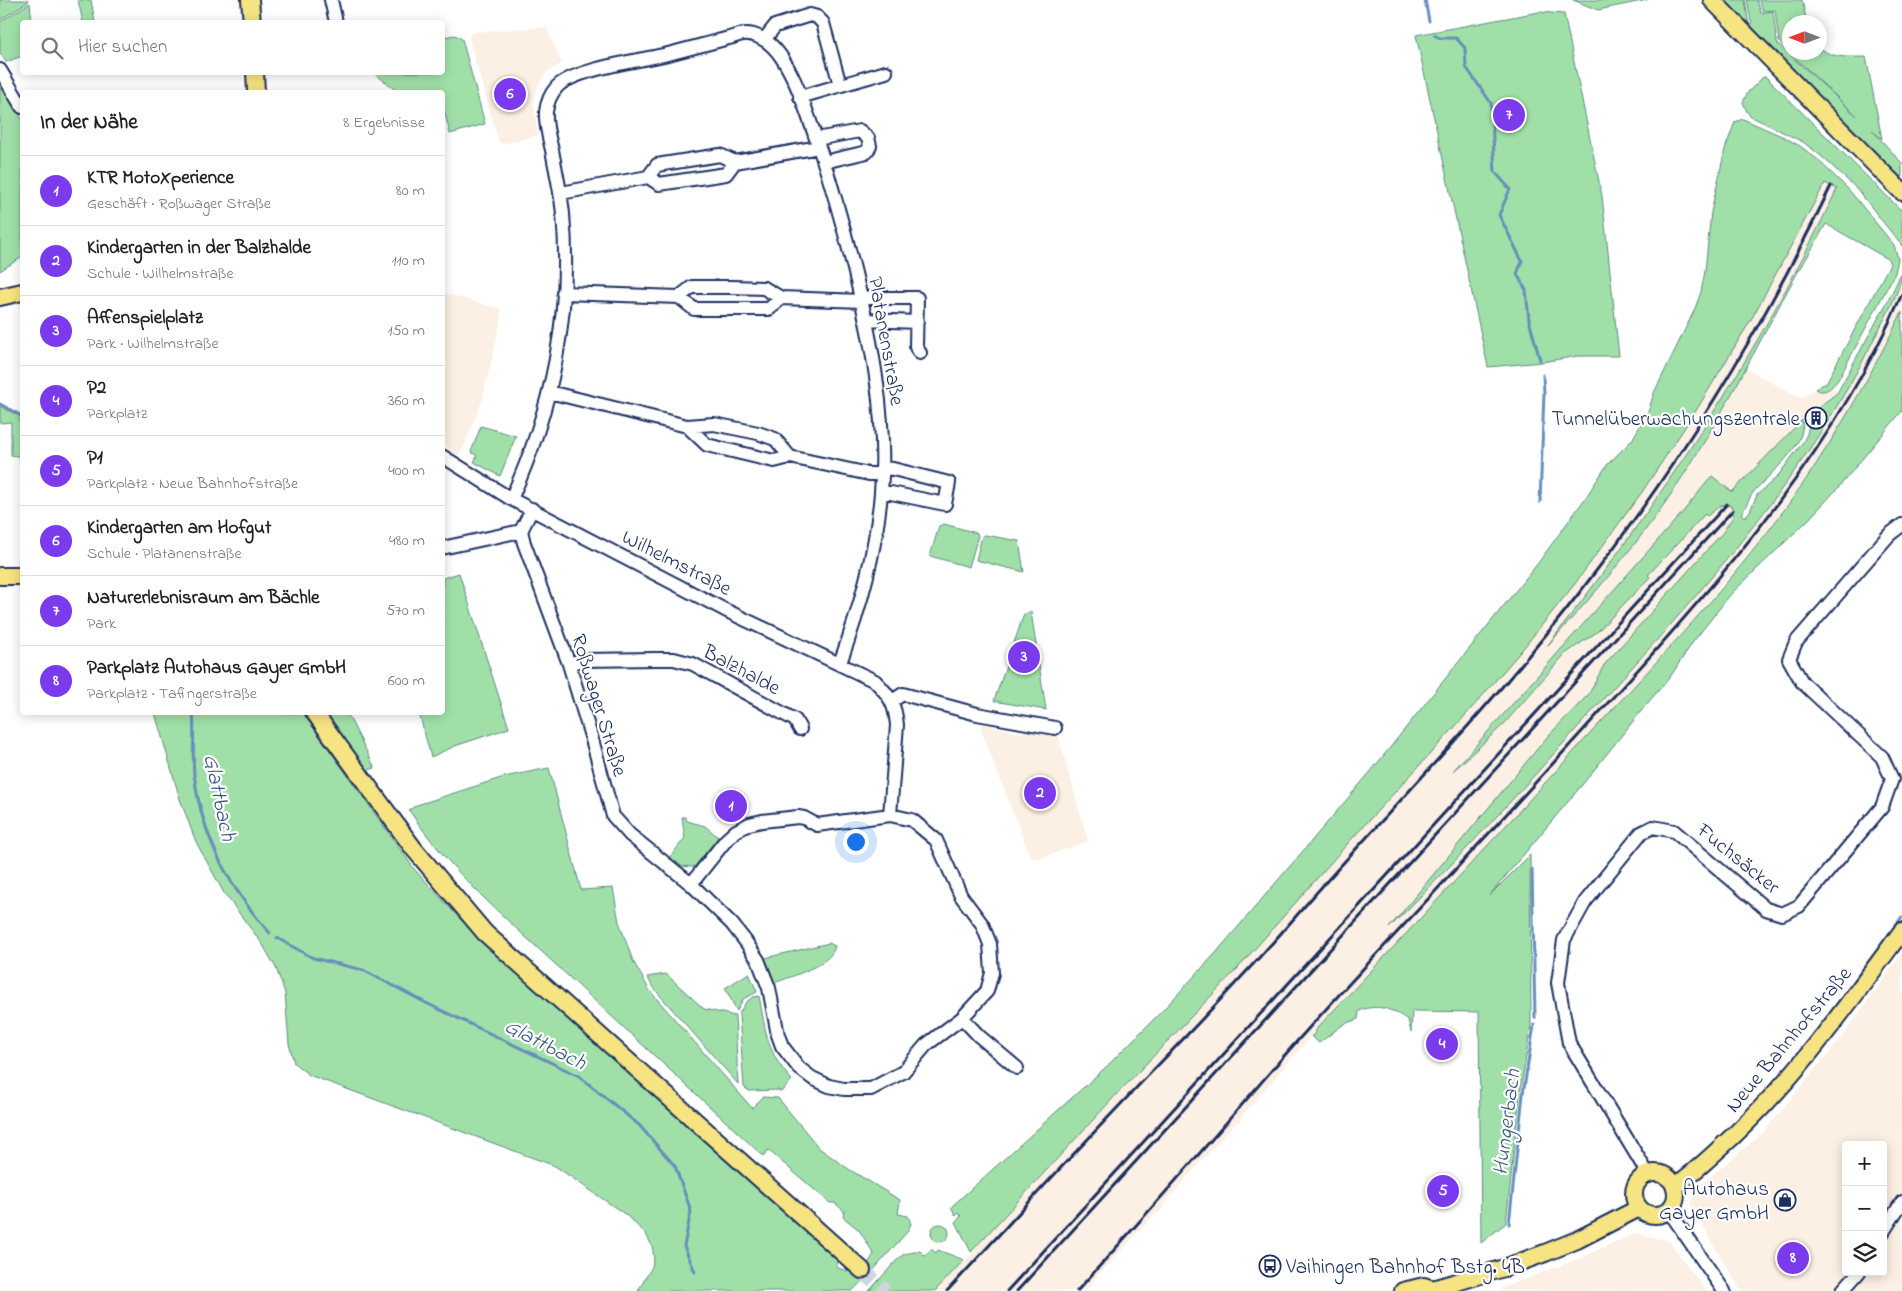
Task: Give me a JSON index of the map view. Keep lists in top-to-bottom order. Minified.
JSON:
{"streets":{"main road":["Neue Bahnhofstraße"],"street":["Platanenstraße","Wilhelmstraße","Balzhalde","Roßwager Straße","Fuchsäcker"]},"crossings":[["Platanenstraße","Wilhelmstraße"],["Balzhalde","Roßwager Straße"],["Fuchsäcker","Neue Bahnhofstraße"]],"water":["Glattbach","Hungerbach"],"places":{"building":["Tunnelüberwachungszentrale"],"shop":["Autohaus Gayer GmbH"],"bus stop":["Vaihingen Bahnhof Bstg. 4B"]},"north":"left","page":{"search":"Hier suchen","pins":["6","7","3","2","1","4","5","8"],"heading":["In der Nähe","8 Ergebnisse"],"list":[{"mark":"1","name":"KTR MotoXperience","note":"Geschäft · Roßwager Straße","value":"80 m"},{"mark":"2","name":"Kindergarten in der Balzhalde","note":"Schule · Wilhelmstraße","value":"110 m"},{"mark":"3","name":"Affenspielplatz","note":"Park · Wilhelmstraße","value":"150 m"},{"mark":"4","name":"P2","note":"Parkplatz","value":"360 m"},{"mark":"5","name":"P1","note":"Parkplatz · Neue Bahnhofstraße","value":"400 m"},{"mark":"6","name":"Kindergarten am Hofgut","note":"Schule · Platanenstraße","value":"480 m"},{"mark":"7","name":"Naturerlebnisraum am Bächle","note":"Park","value":"570 m"},{"mark":"8","name":"Parkplatz Autohaus Gayer GmbH","note":"Parkplatz · Tafingerstraße","value":"600 m"}],"map_buttons":["+","−"]}}
